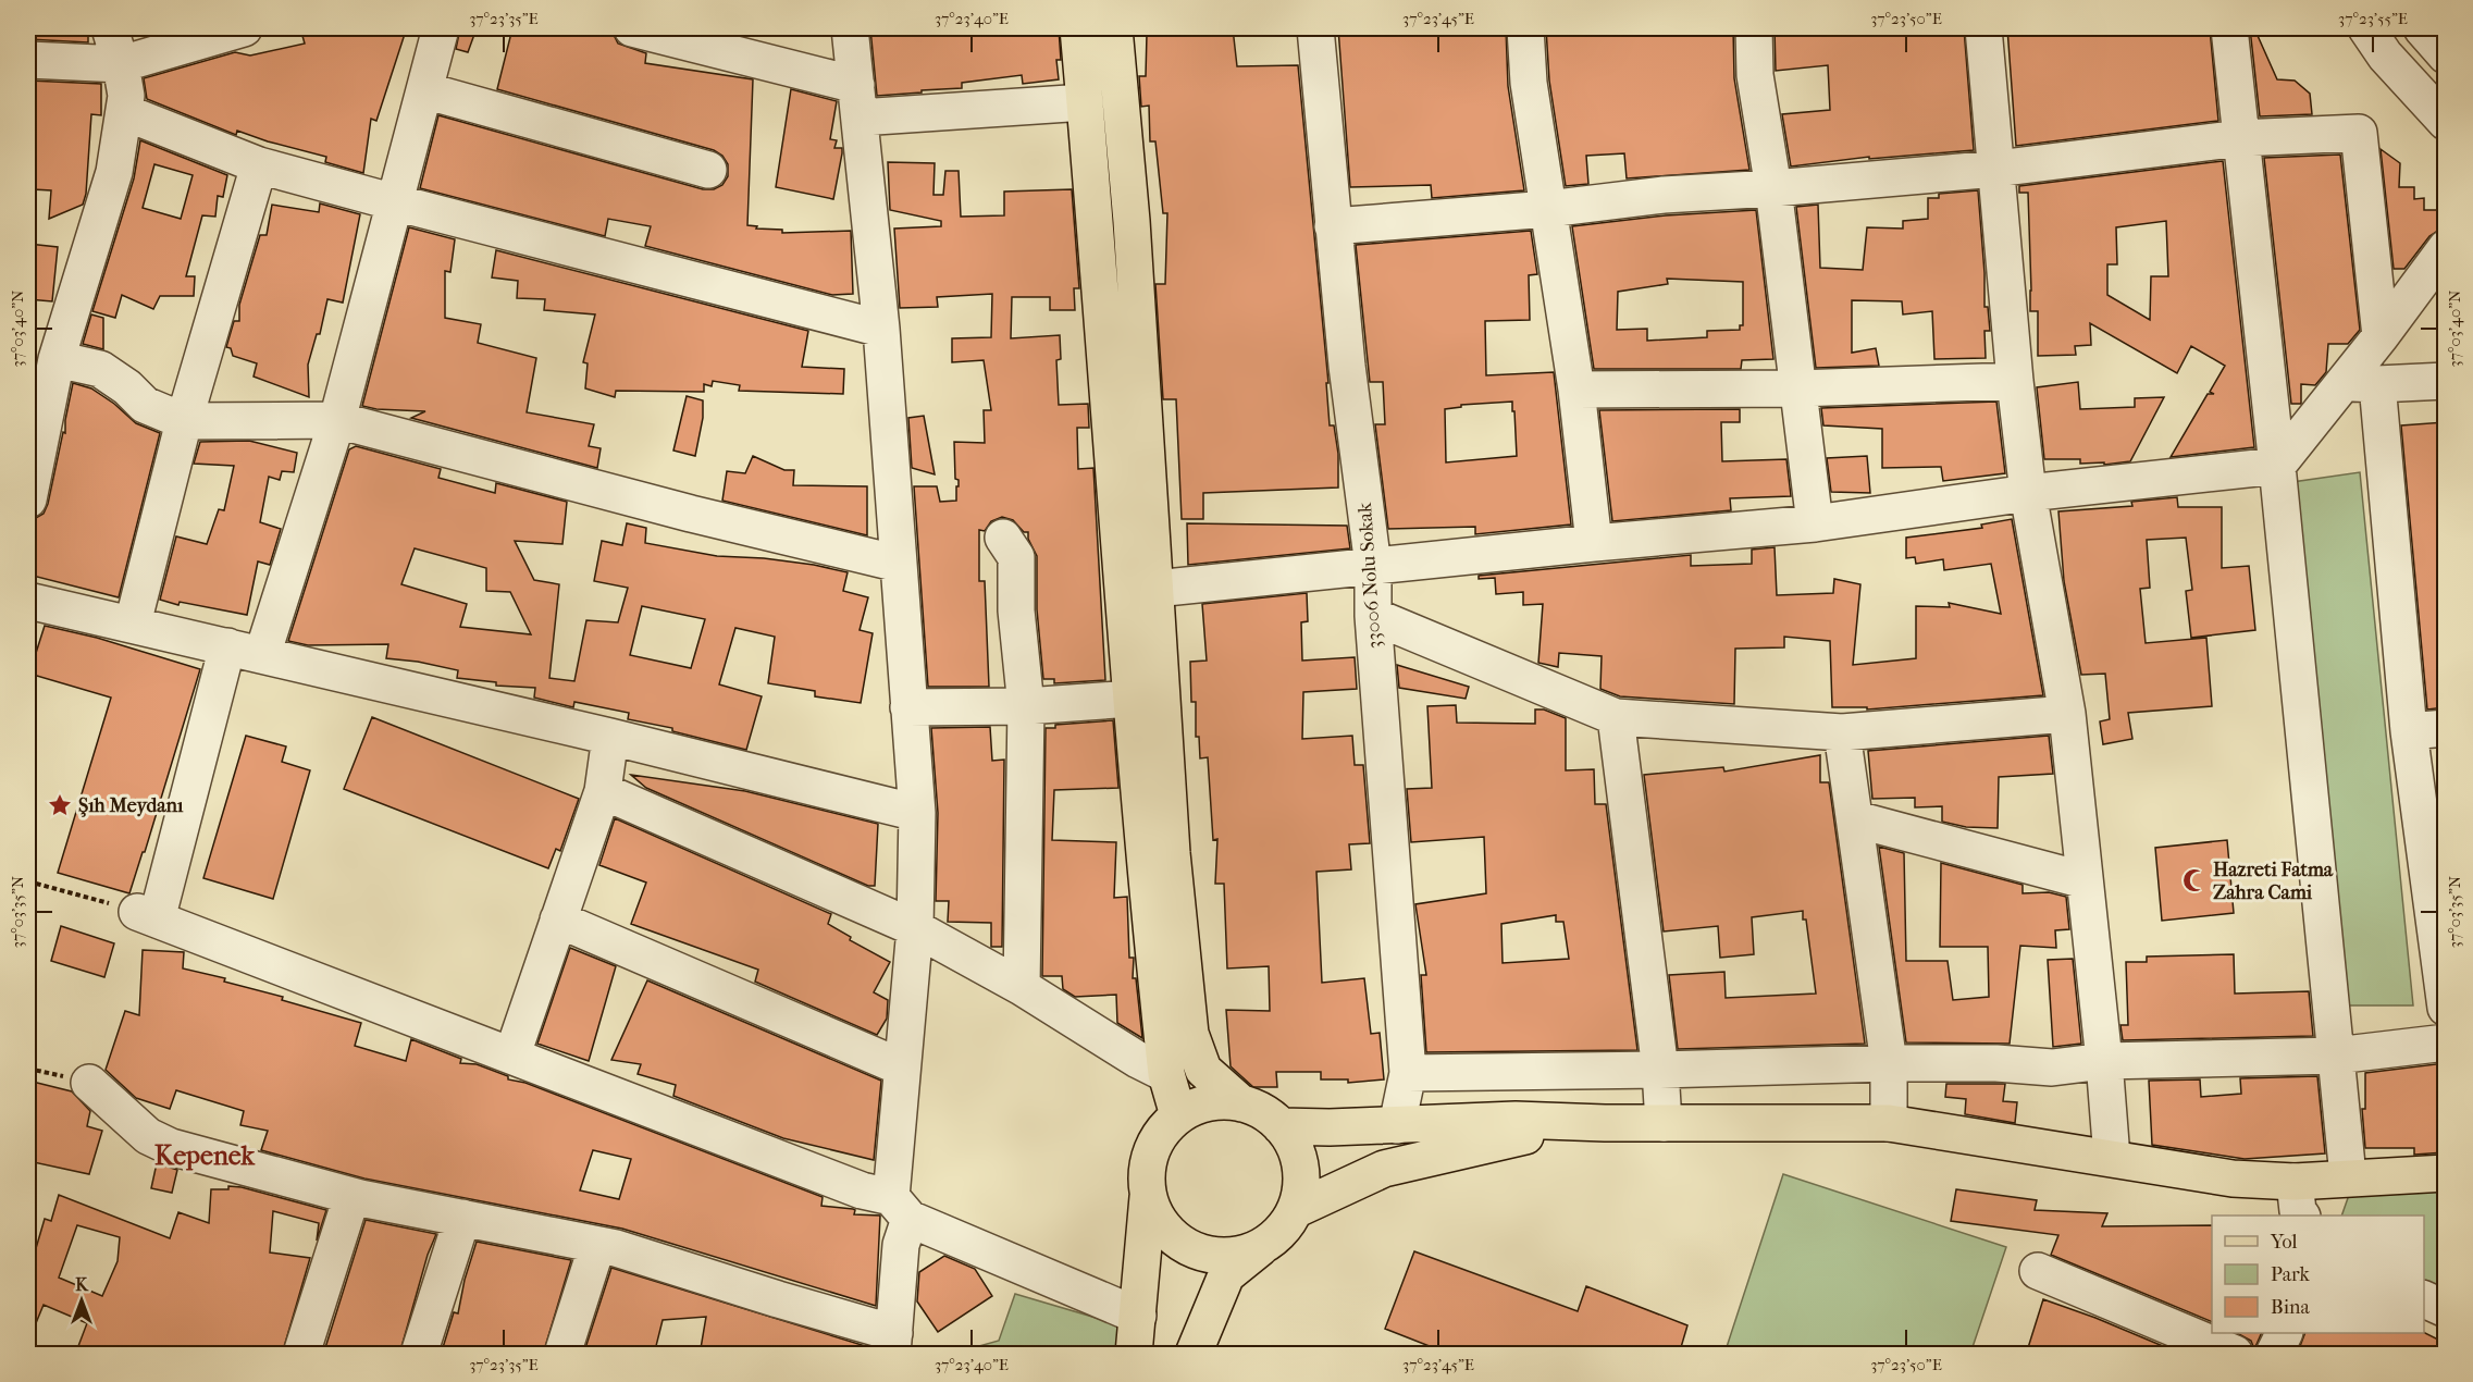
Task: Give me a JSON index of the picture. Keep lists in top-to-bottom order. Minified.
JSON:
{"streets":{"street":["33006 Nolu Sokak"]},"districts":["Kepenek"],"places":{"place":["Şıh Meydanı"],"mosque":["Hazreti Fatma Zahra Cami"]},"legend":["Yol","Park","Bina"],"north":"top","coordinates":["37°23'35\"E","37°23'40\"E","37°23'45\"E","37°23'50\"E","37°23'55\"E","37°03'40\"N","37°03'35\"N"]}
